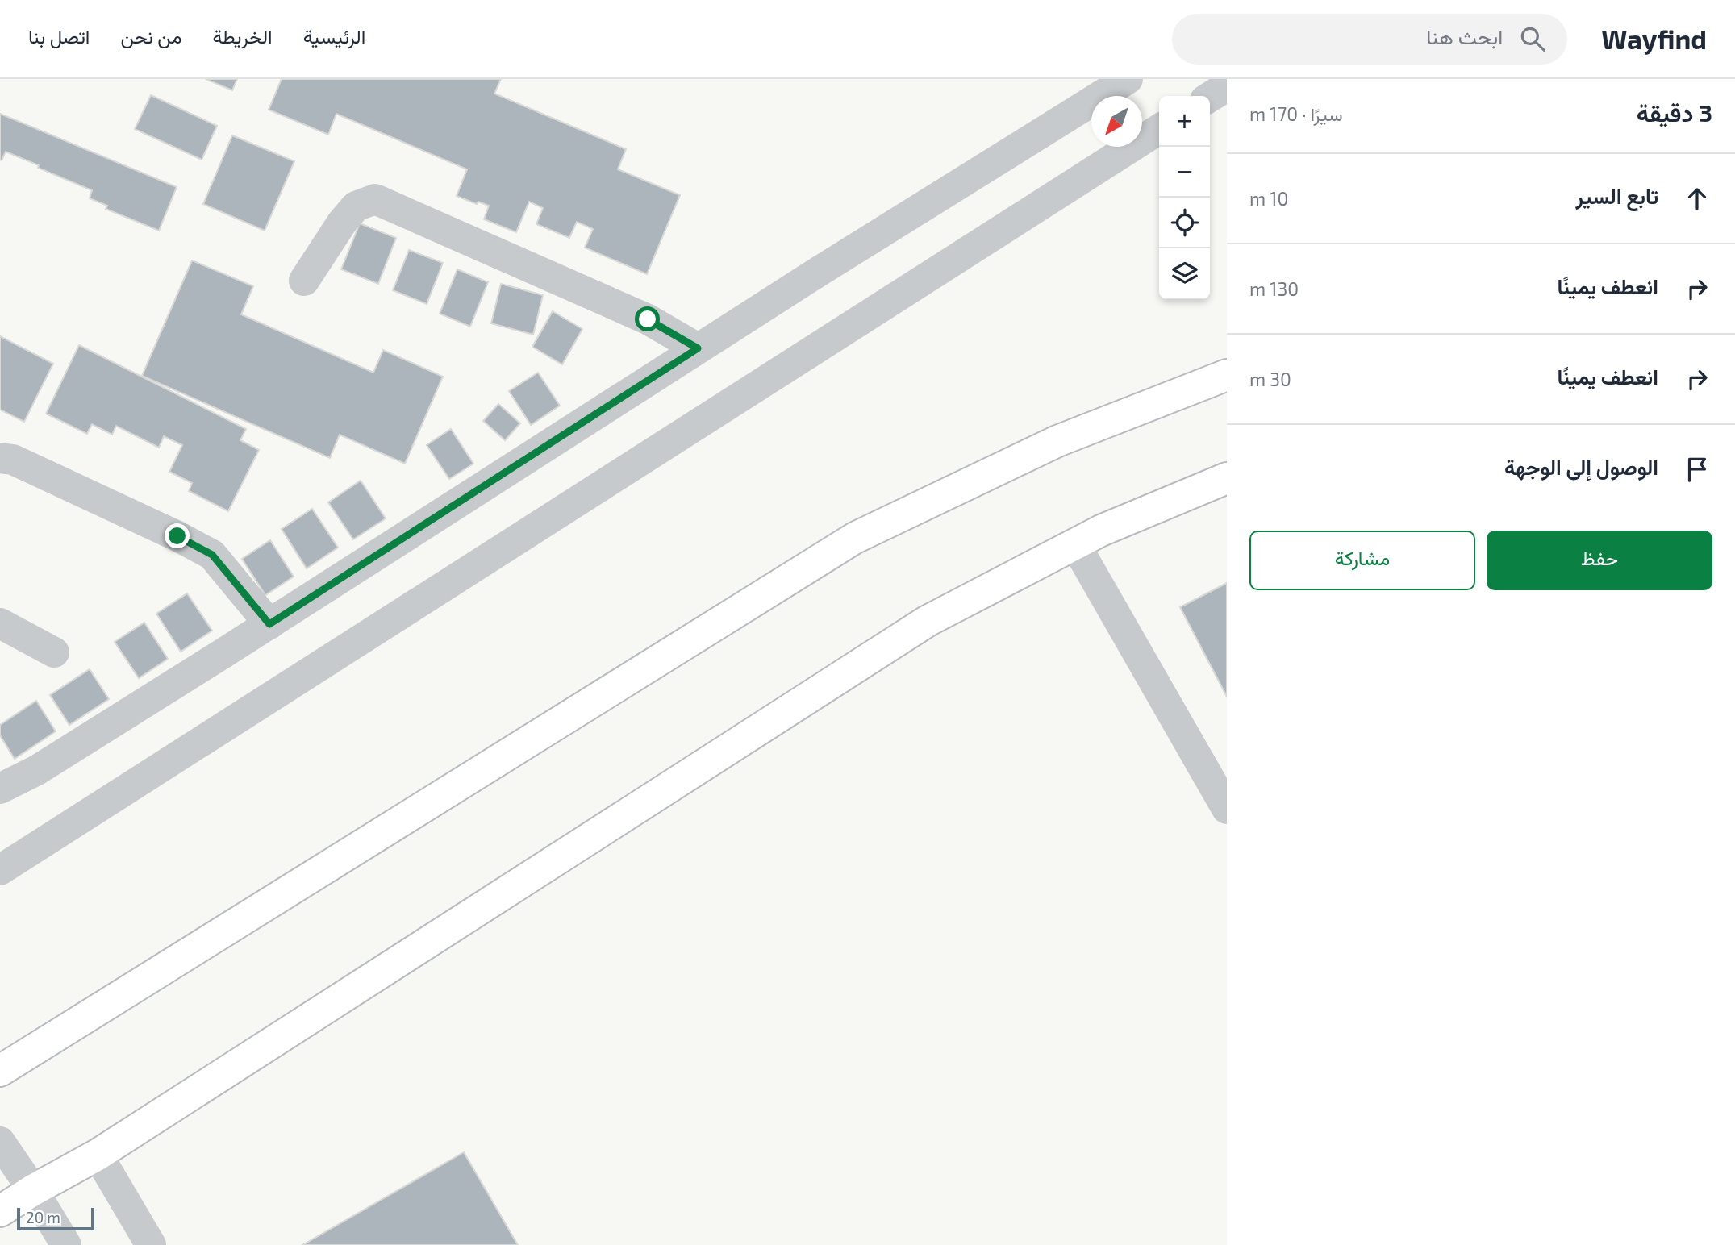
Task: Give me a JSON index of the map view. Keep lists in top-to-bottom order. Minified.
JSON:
{"scale_bar":"20 m","north":"bottom left","page":{"header":"Wayfind","search":"ابحث هنا","nav":["الرئيسية","الخريطة","من نحن","اتصل بنا"],"heading":["3 دقيقة","سيرًا · 170 m"],"map_buttons":["+","−"],"list":[["تابع السير","10 m"],["انعطف يمينًا","130 m"],["انعطف يمينًا","30 m"],"الوصول إلى الوجهة"],"buttons":["حفظ","مشاركة"],"scale":"20 m"}}
